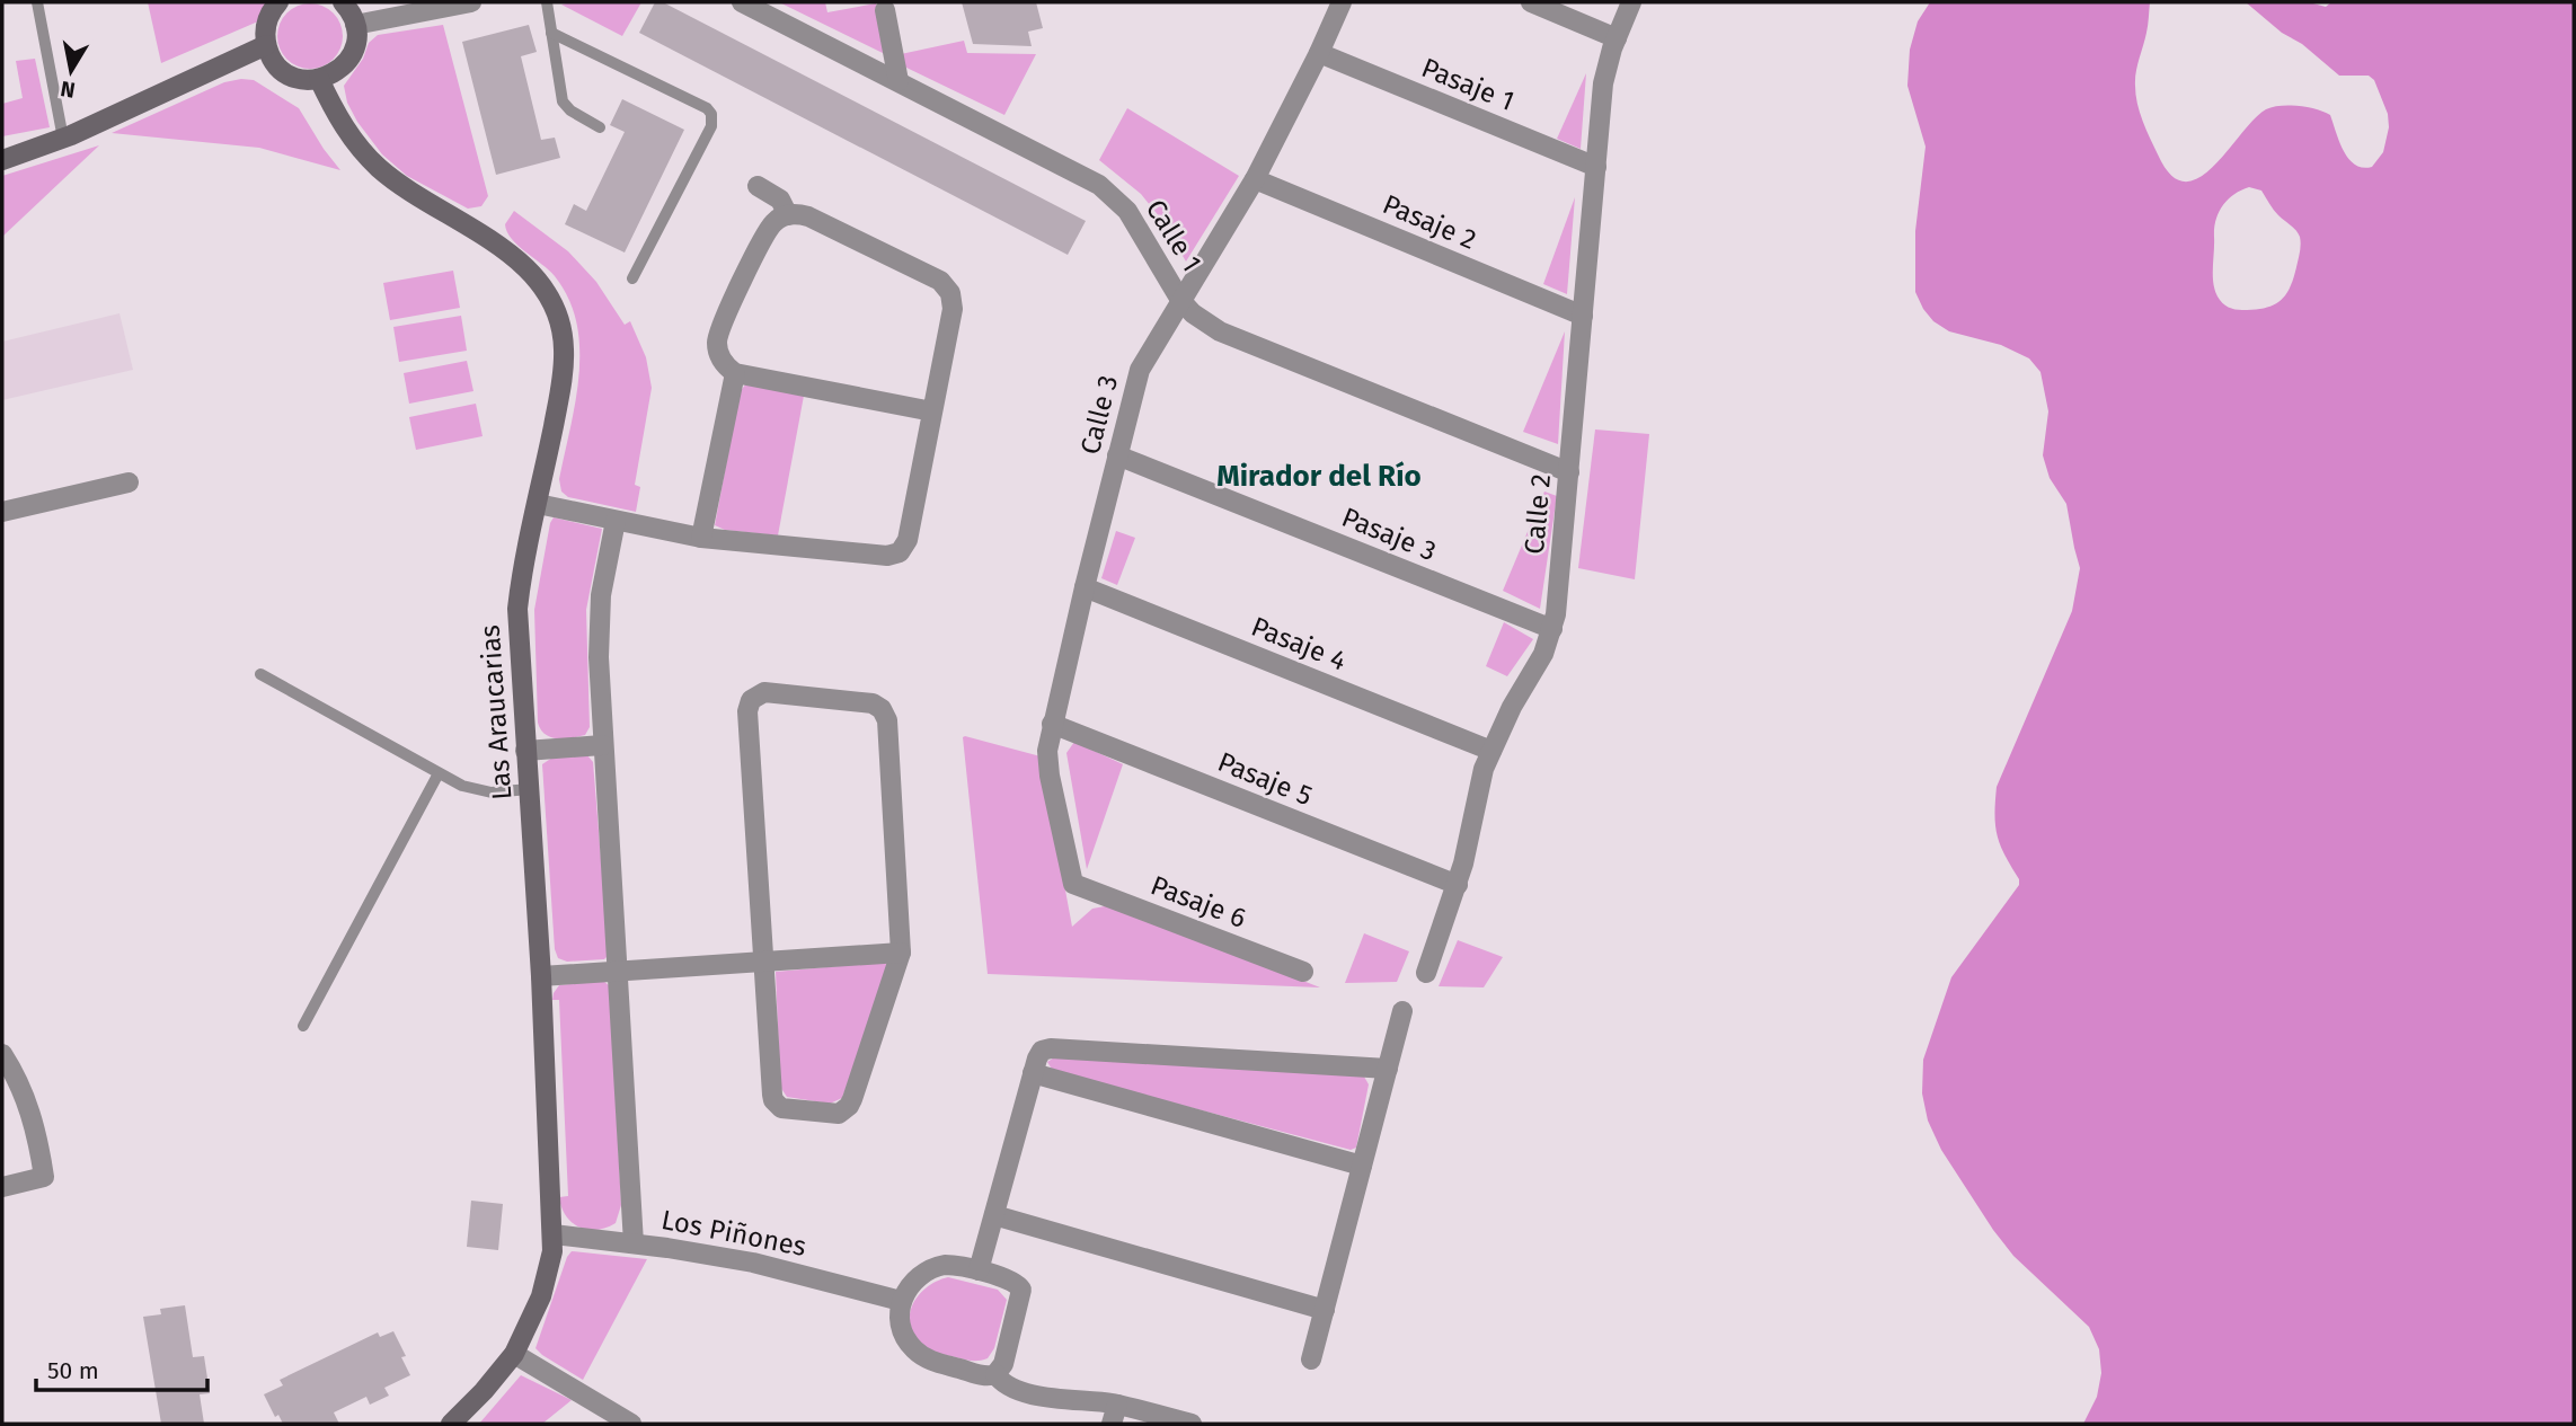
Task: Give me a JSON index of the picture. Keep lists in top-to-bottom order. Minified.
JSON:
{"streets":{"street":["Pasaje 1","Pasaje 2","Calle 1","Calle 3","Calle 2","Pasaje 3","Pasaje 4","Las Araucarias","Pasaje 5","Pasaje 6","Los Piñones"]},"crossings":[["Pasaje 1","Calle 3"],["Pasaje 1","Calle 2"],["Pasaje 2","Calle 3"],["Pasaje 2","Calle 2"],["Calle 1","Calle 3"],["Calle 1","Calle 2"],["Calle 3","Pasaje 3"],["Calle 3","Pasaje 4"],["Calle 3","Pasaje 5"],["Calle 3","Pasaje 6"],["Calle 2","Pasaje 3"],["Calle 2","Pasaje 4"],["Calle 2","Pasaje 5"],["Las Araucarias","Los Piñones"]],"districts":["Mirador del Río"],"scale_bar":"50 m","north":"bottom"}
